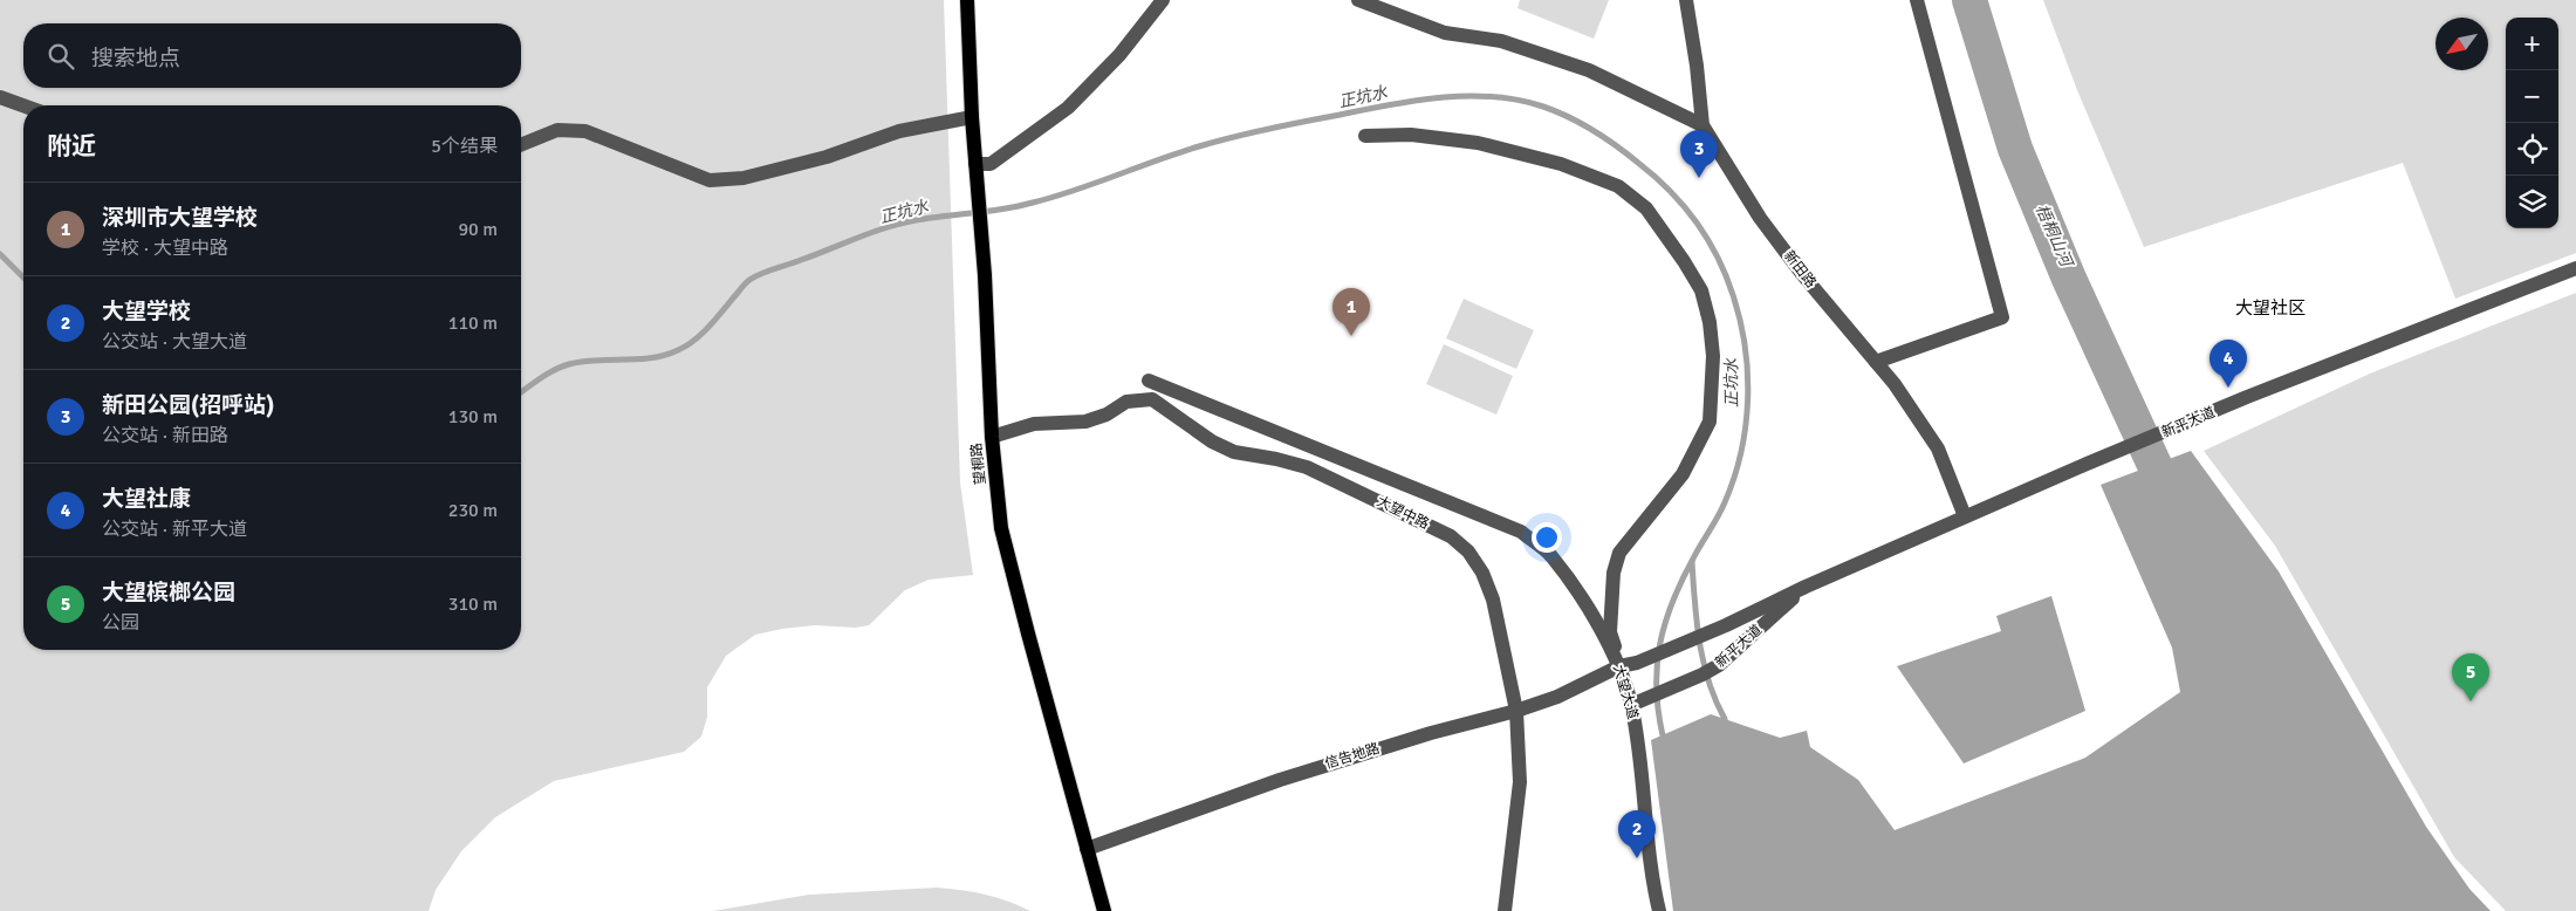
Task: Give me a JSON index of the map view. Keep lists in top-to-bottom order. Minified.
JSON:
{"streets":{"main road":["望桐路"],"street":["新田路","新平大道","大望中路","大望大道","信告地路"]},"crossings":[["新田路","新平大道"],["新平大道","大望大道"],["新平大道","信告地路"],["望桐路","大望中路"],["望桐路","信告地路"],["大望中路","信告地路"],["大望大道","信告地路"]],"districts":["大望社区"],"water":["正坑水","梧桐山河"],"north":"bottom left","page":{"map_buttons":["+","−"],"search":"搜索地点","heading":["附近","5个结果"],"pins":["3","1","4","5","2"],"list":[{"mark":"1","name":"深圳市大望学校","note":"学校 · 大望中路","value":"90 m"},{"mark":"2","name":"大望学校","note":"公交站 · 大望大道","value":"110 m"},{"mark":"3","name":"新田公园(招呼站)","note":"公交站 · 新田路","value":"130 m"},{"mark":"4","name":"大望社康","note":"公交站 · 新平大道","value":"230 m"},{"mark":"5","name":"大望槟榔公园","note":"公园","value":"310 m"}]}}
